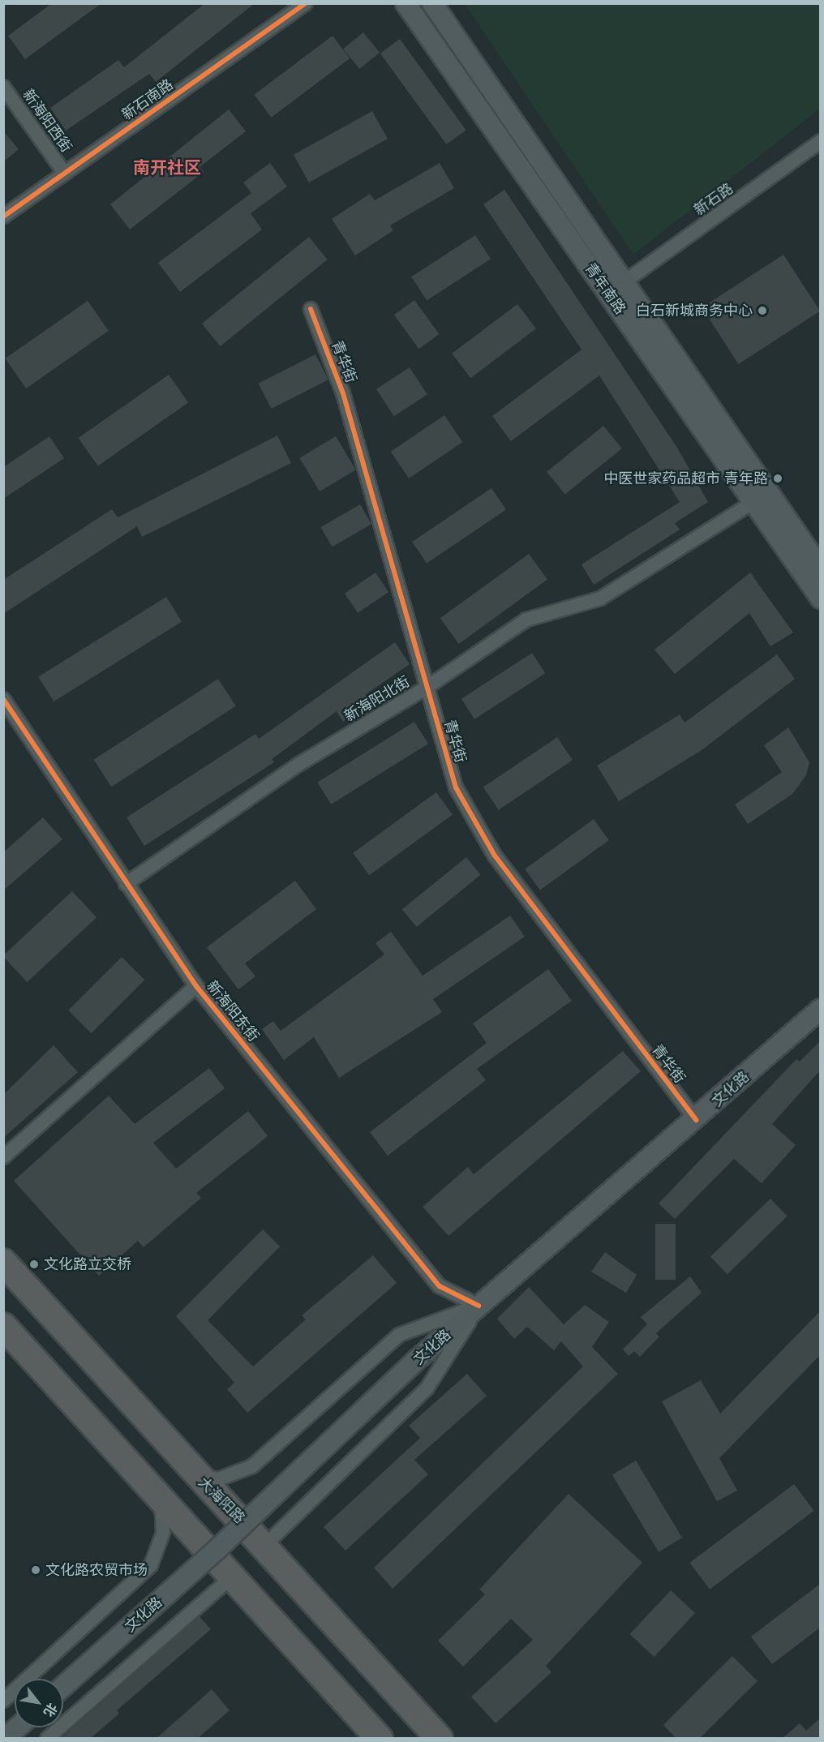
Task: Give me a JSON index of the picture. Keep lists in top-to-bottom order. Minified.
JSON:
{"streets":{"highway":["大海阳路"],"main road":["青年南路","文化路"],"street":["新石南路","新海阳西街","新石路","青华街","新海阳北街","新海阳东街"]},"crossings":[["新石南路","新海阳西街"],["新石路","青年南路"],["青年南路","新海阳北街"],["青华街","新海阳北街"],["青华街","文化路"],["新海阳北街","新海阳东街"],["新海阳东街","文化路"]],"districts":["南开社区"],"places":["白石新城商务中心","中医世家药品超市 青年路","文化路立交桥","文化路农贸市场"],"north":"bottom right"}
